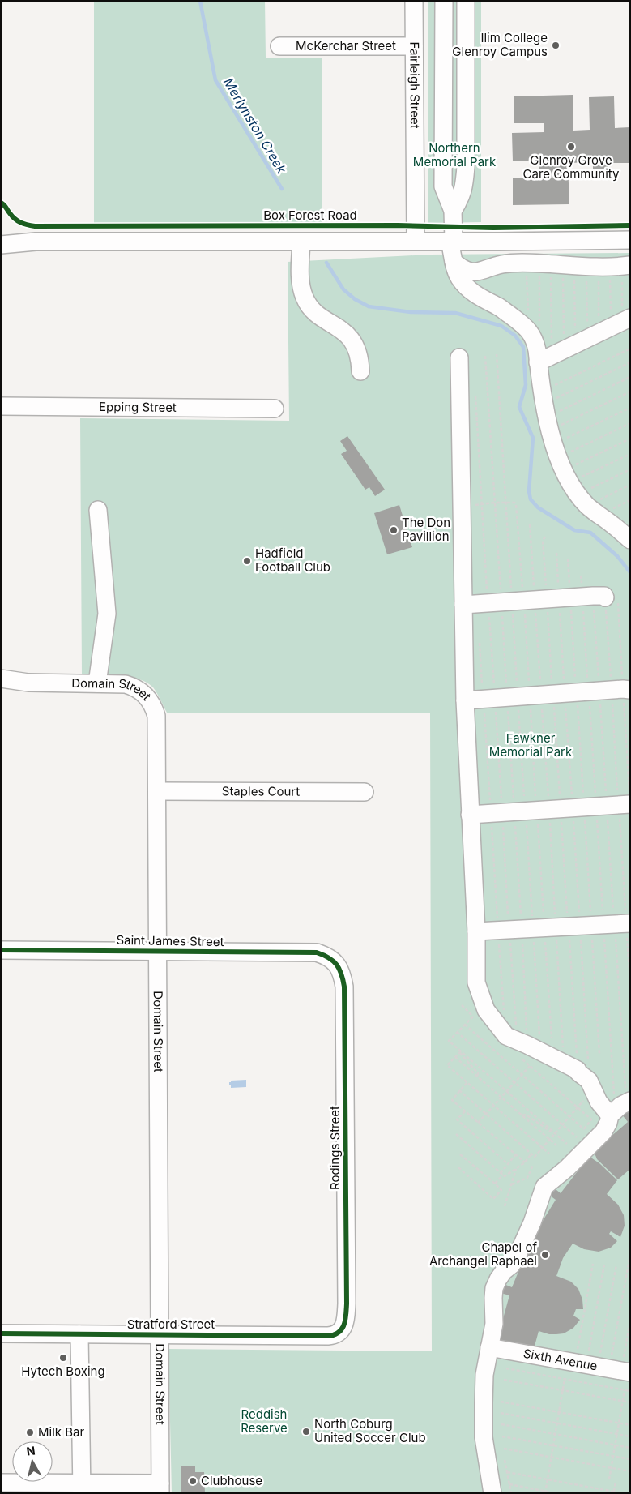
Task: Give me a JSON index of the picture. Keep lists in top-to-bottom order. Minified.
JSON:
{"streets":{"street":["McKerchar Street","Fairleigh Street","Epping Street","Domain Street","Staples Court","Saint James Street","Rodings Street","Stratford Street","Sixth Avenue"],"cycle path":["Box Forest Road"]},"crossings":[["McKerchar Street","Fairleigh Street"],["Domain Street","Staples Court"],["Domain Street","Saint James Street"],["Domain Street","Stratford Street"],["Saint James Street","Rodings Street"],["Rodings Street","Stratford Street"]],"water":["Merlynston Creek"],"parks":["Northern Memorial Park","Fawkner Memorial Park","Reddish Reserve"],"places":["Ilim College Glenroy Campus","Glenroy Grove Care Community","The Don Pavillion","Hadfield Football Club","Chapel of Archangel Raphael","Hytech Boxing","North Coburg United Soccer Club","Milk Bar","Clubhouse"],"north":"top"}
